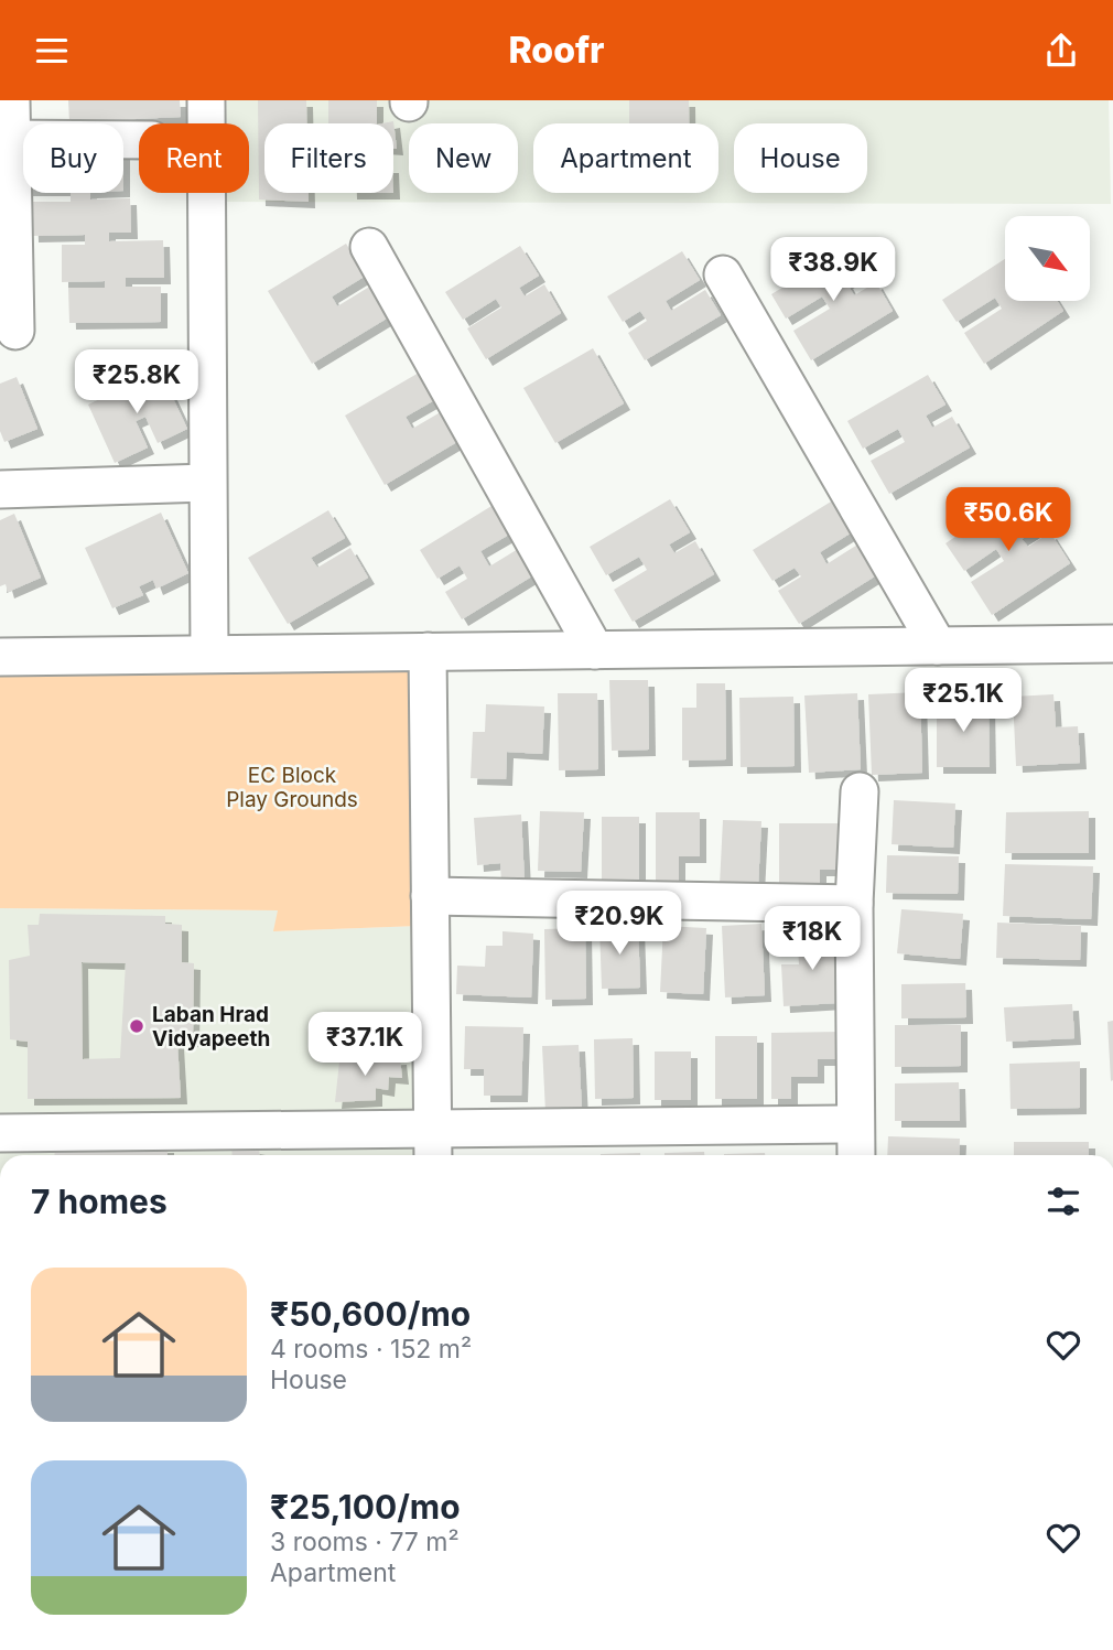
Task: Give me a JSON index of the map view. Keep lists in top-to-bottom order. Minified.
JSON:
{"parks":["EC Block Play Grounds"],"places":["Laban Hrad Vidyapeeth"],"north":"bottom right","page":{"header":"Roofr","chip":["Buy","Rent","Filters","New","Apartment","House"],"price":["₹38.9K","₹25.8K","₹50.6K","₹25.1K","₹20.9K","₹18K","₹37.1K"],"heading":"7 homes","list":[{"name":"₹50,600/mo","note":"4 rooms · 152 m² · House"},{"name":"₹25,100/mo","note":"3 rooms · 77 m² · Apartment"}]}}
